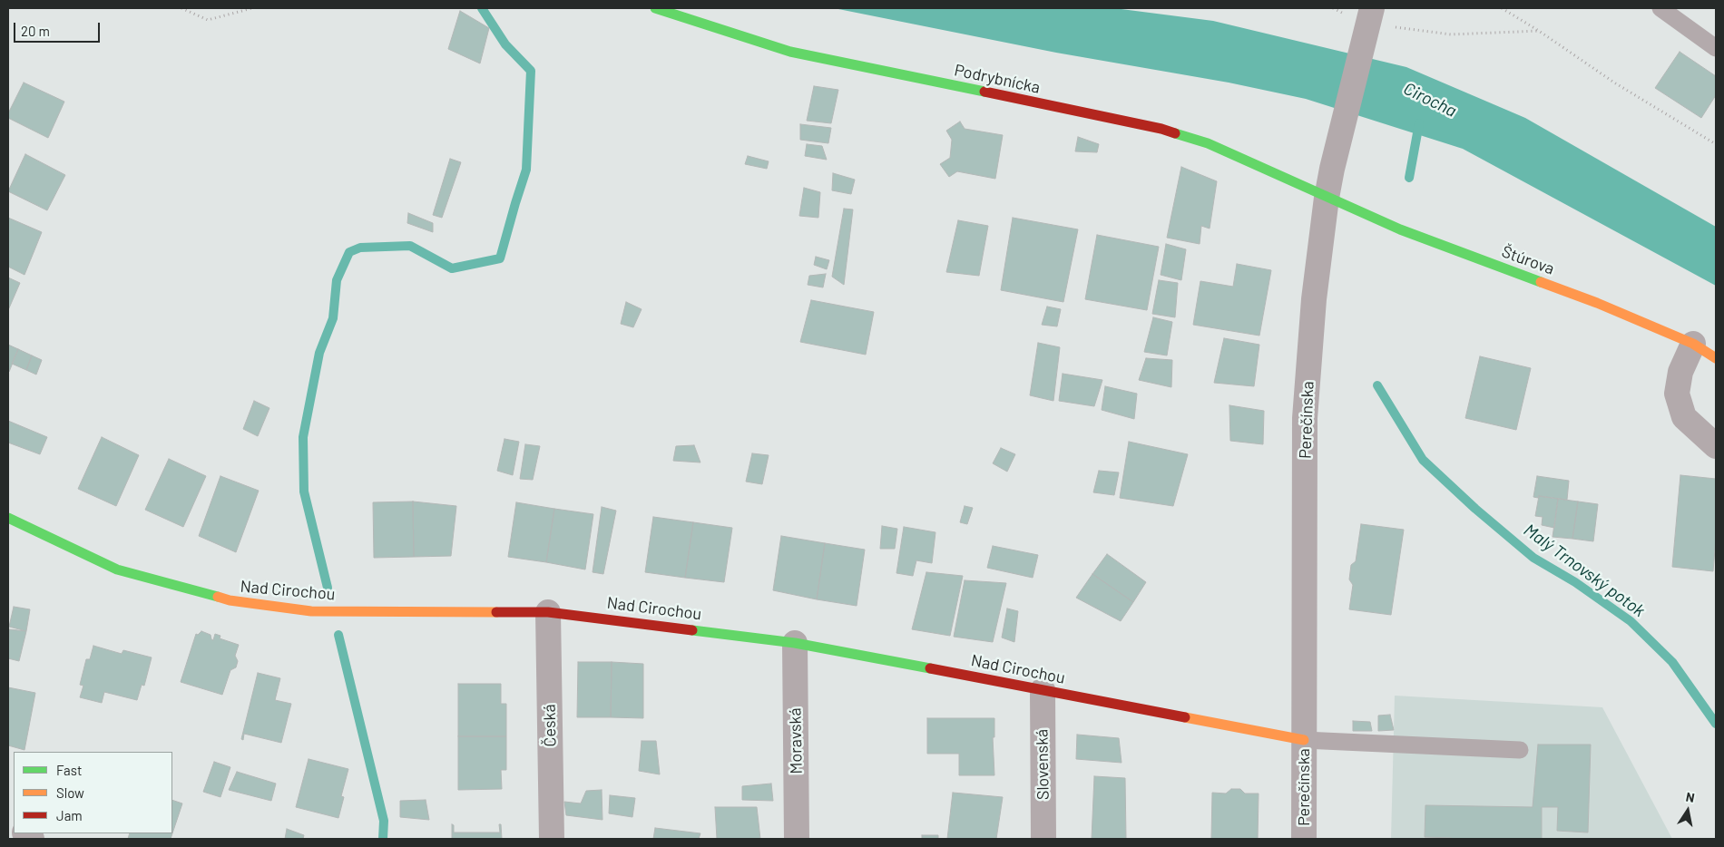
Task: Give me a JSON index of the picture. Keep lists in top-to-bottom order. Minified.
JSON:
{"streets":{"street":["Podrybnícka","Štúrova","Perečínska","Nad Cirochou","Česká","Moravská","Slovenská"]},"crossings":[["Podrybnícka","Štúrova"],["Podrybnícka","Perečínska"],["Štúrova","Perečínska"],["Perečínska","Nad Cirochou"],["Nad Cirochou","Česká"],["Nad Cirochou","Moravská"],["Nad Cirochou","Slovenská"]],"water":["Cirocha","Malý Trnovský potok"],"legend":["Fast","Slow","Jam"],"scale_bar":"20 m","north":"top"}
